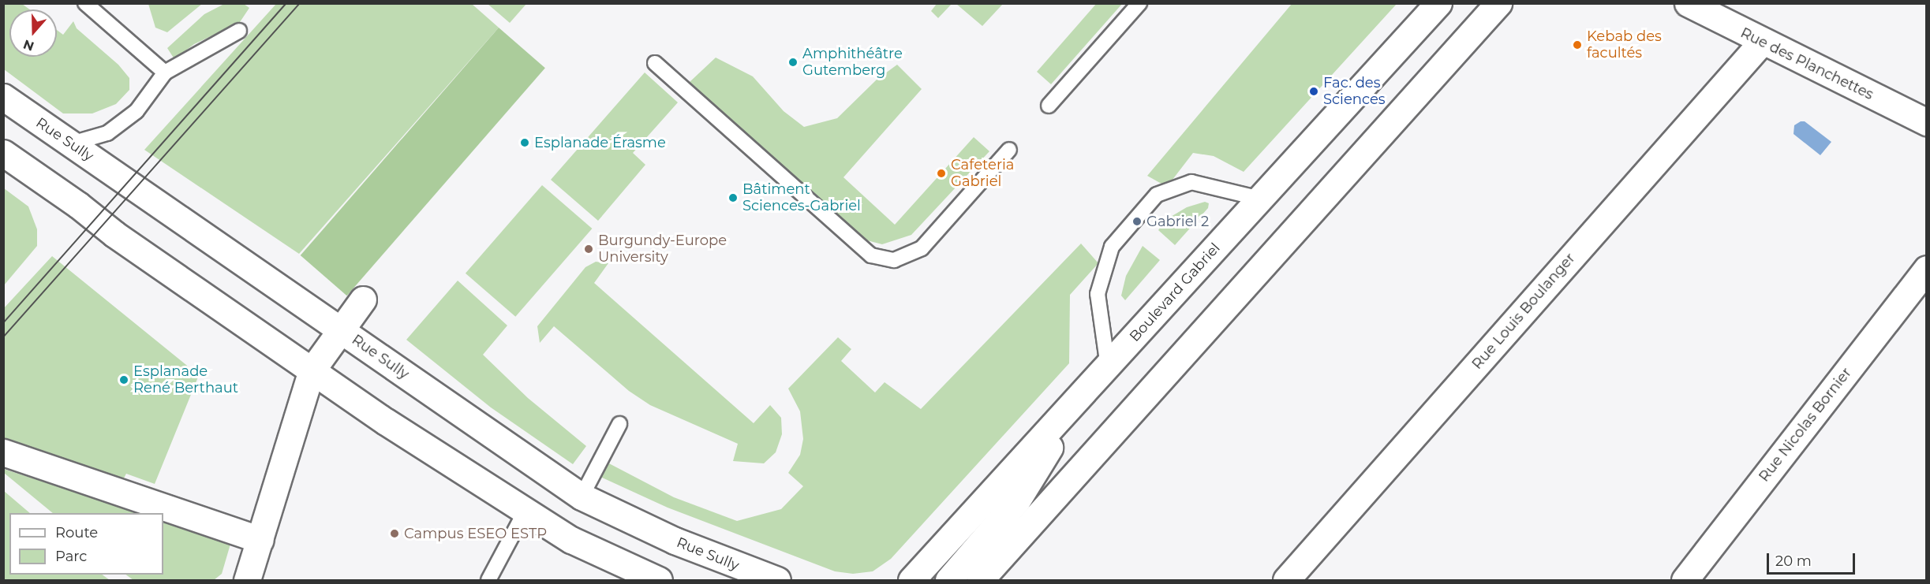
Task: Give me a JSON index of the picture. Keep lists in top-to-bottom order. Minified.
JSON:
{"streets":{"main road":["Rue des Planchettes","Rue Sully","Boulevard Gabriel","Rue Louis Boulanger","Rue Nicolas Bornier"]},"crossings":[["Rue des Planchettes","Rue Louis Boulanger"]],"places":["Kebab des facultés","Amphithéâtre Gutemberg","Fac. des Sciences","Esplanade Érasme","Cafeteria Gabriel","Bâtiment Sciences-Gabriel","Gabriel 2","Burgundy-Europe University","Esplanade René Berthaut","Campus ESEO ESTP"],"legend":["Route","Parc"],"scale_bar":"20 m","north":"bottom"}
